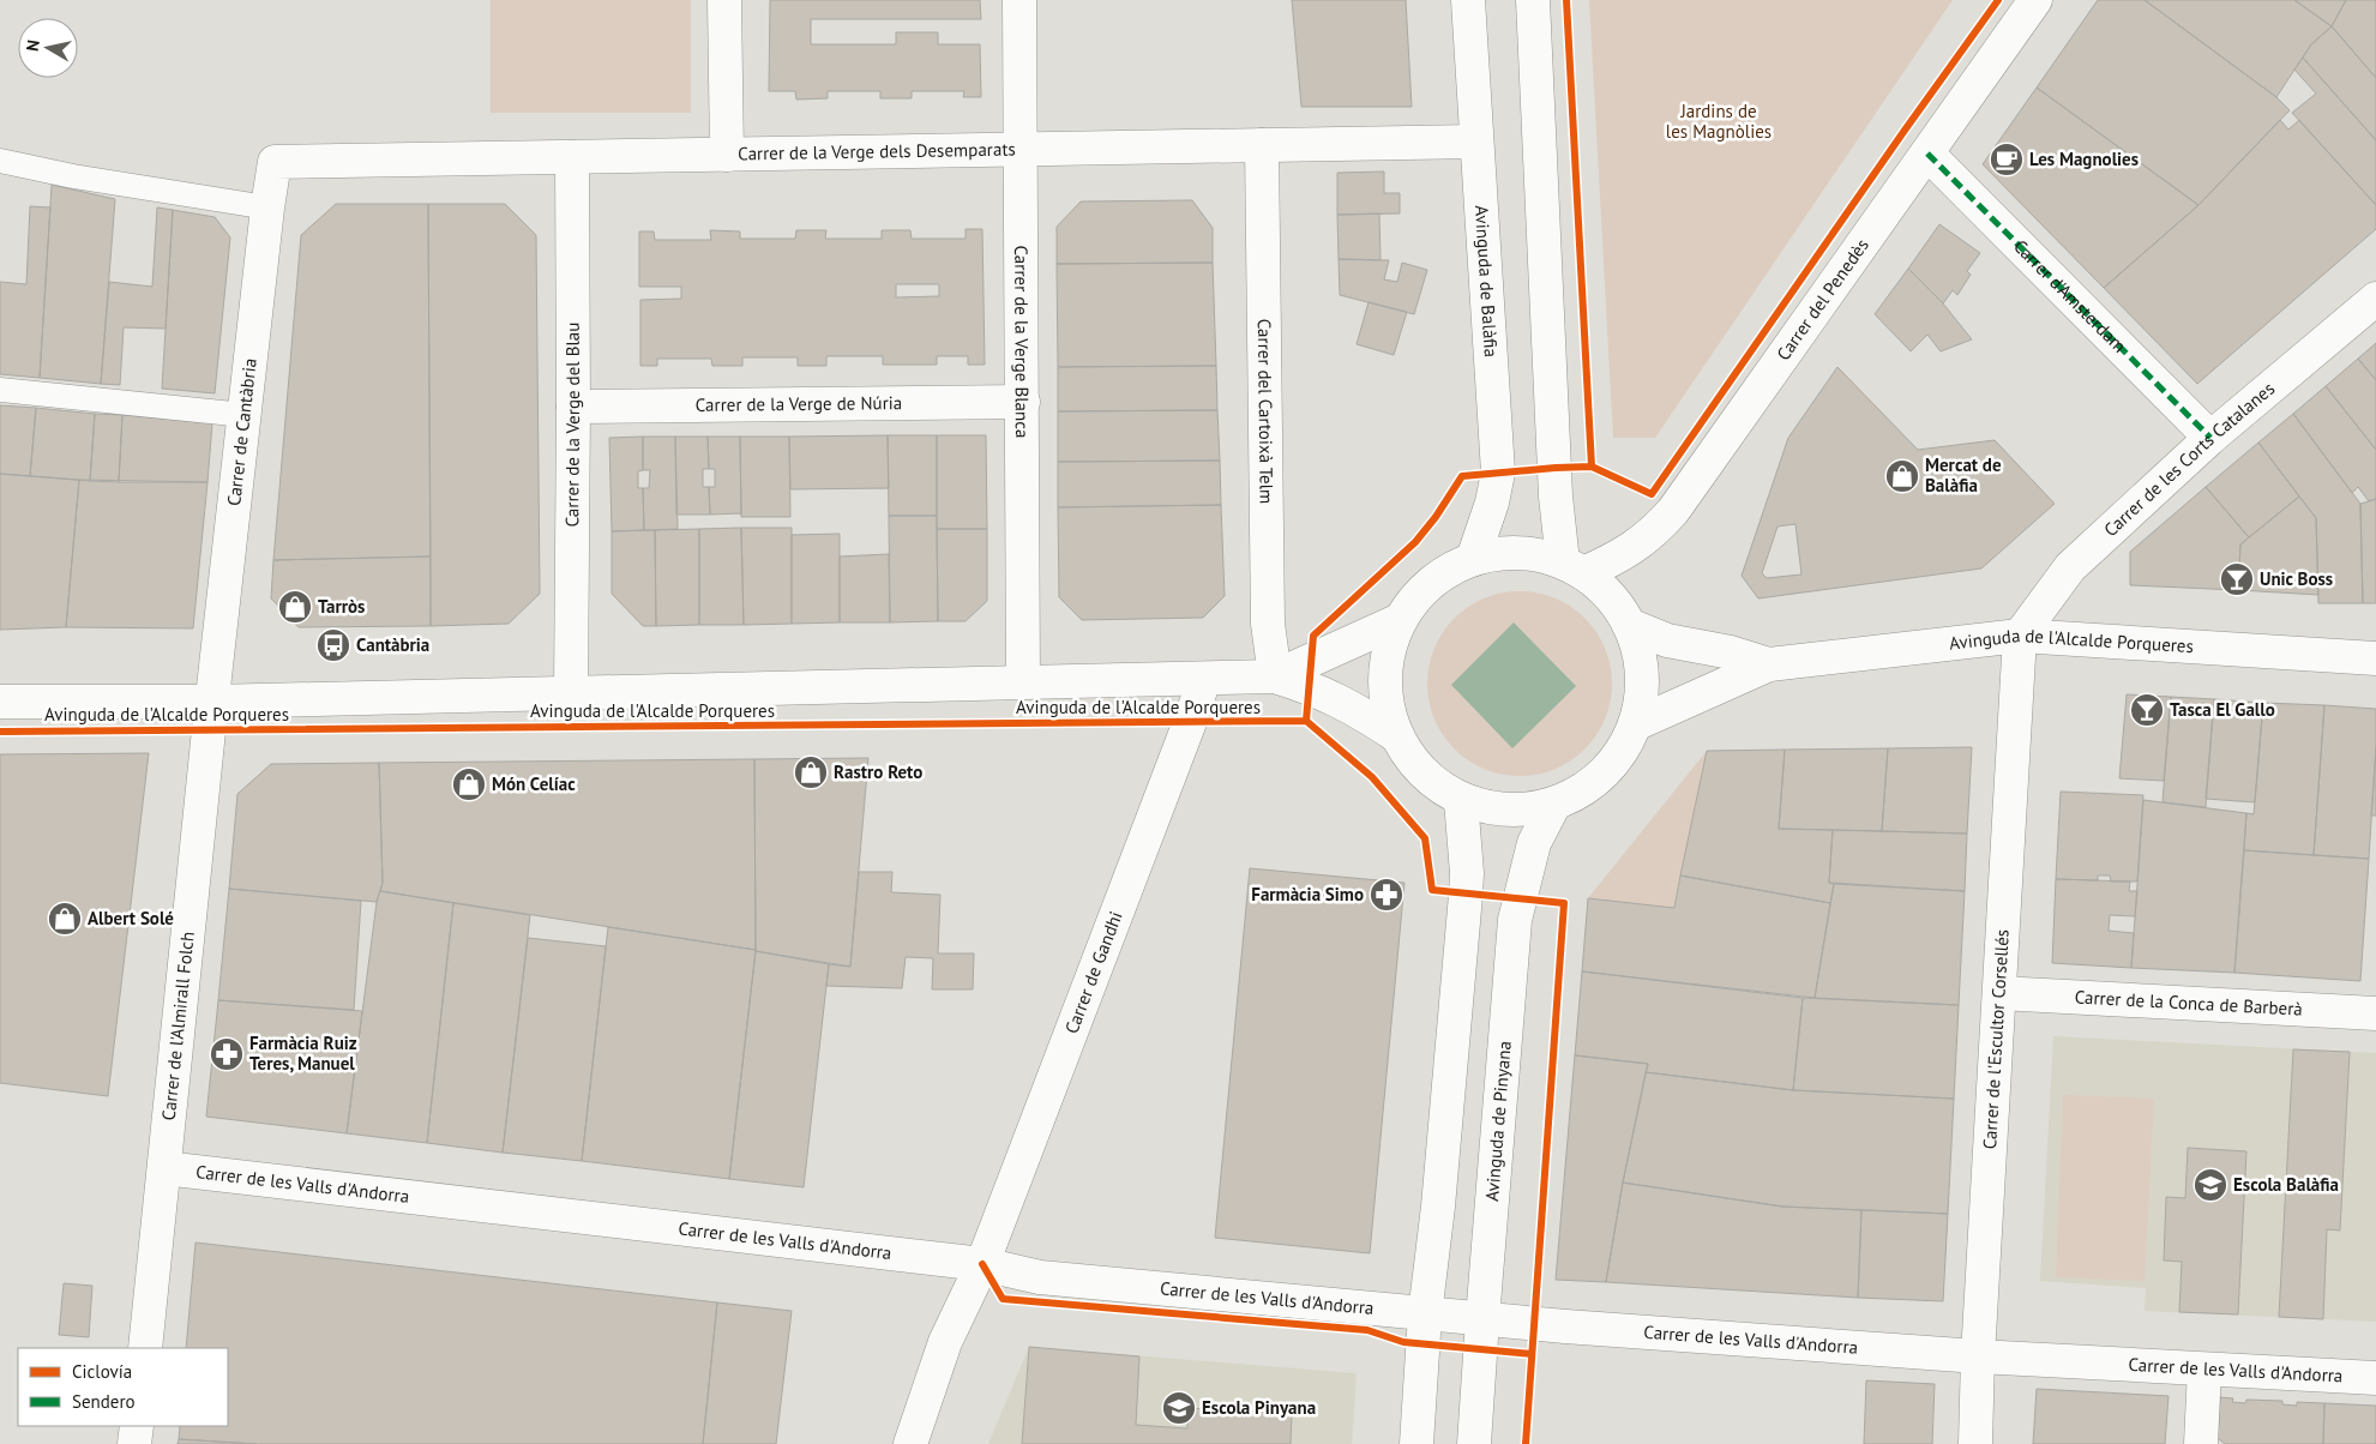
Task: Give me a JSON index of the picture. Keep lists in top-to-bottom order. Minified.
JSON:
{"streets":{"street":["Carrer de la Verge dels Desemparats","Avinguda de Balàfia","Carrer d'Amsterdam","Carrer del Penedès","Carrer de la Verge Blanca","Carrer de la Verge de Núria","Carrer del Cartoixà Telm","Carrer de la Verge del Blau","Carrer de Cantàbria","Carrer de les Corts Catalanes","Avinguda de l'Alcalde Porqueres","Carrer de Gandhi","Carrer de la Conca de Barberà","Carrer de l'Almirall Folch","Carrer de l'Escultor Corsellés","Avinguda de Pinyana","Carrer de les Valls d'Andorra"]},"crossings":[["Carrer de la Verge dels Desemparats","Avinguda de Balàfia"],["Carrer de la Verge dels Desemparats","Carrer de la Verge Blanca"],["Carrer de la Verge dels Desemparats","Carrer del Cartoixà Telm"],["Carrer de la Verge dels Desemparats","Carrer de la Verge del Blau"],["Carrer de la Verge dels Desemparats","Carrer de Cantàbria"],["Carrer d'Amsterdam","Carrer del Penedès"],["Carrer d'Amsterdam","Carrer de les Corts Catalanes"],["Carrer de la Verge Blanca","Carrer de la Verge de Núria"],["Carrer de la Verge Blanca","Avinguda de l'Alcalde Porqueres"],["Carrer de la Verge de Núria","Carrer de la Verge del Blau"],["Carrer del Cartoixà Telm","Avinguda de l'Alcalde Porqueres"],["Carrer de la Verge del Blau","Avinguda de l'Alcalde Porqueres"],["Carrer de Cantàbria","Avinguda de l'Alcalde Porqueres"],["Carrer de Cantàbria","Carrer de l'Almirall Folch"],["Carrer de les Corts Catalanes","Avinguda de l'Alcalde Porqueres"],["Carrer de les Corts Catalanes","Carrer de l'Escultor Corsellés"],["Avinguda de l'Alcalde Porqueres","Carrer de Gandhi"],["Avinguda de l'Alcalde Porqueres","Carrer de l'Almirall Folch"],["Avinguda de l'Alcalde Porqueres","Carrer de l'Escultor Corsellés"],["Carrer de Gandhi","Carrer de les Valls d'Andorra"],["Carrer de la Conca de Barberà","Carrer de l'Escultor Corsellés"],["Carrer de l'Almirall Folch","Carrer de les Valls d'Andorra"],["Carrer de l'Escultor Corsellés","Carrer de les Valls d'Andorra"],["Avinguda de Pinyana","Carrer de les Valls d'Andorra"]],"parks":["Jardins de les Magnòlies"],"places":{"cafe":["Les Magnolies"],"shop":["Mercat de Balàfia","Tarròs","Rastro Reto","Món Celíac","Albert Solé"],"bar":["Unic Boss","Tasca El Gallo"],"bus stop":["Cantàbria"],"pharmacy":["Farmàcia Simo","Farmàcia Ruiz Teres, Manuel"],"school or university":["Escola Balàfia","Escola Pinyana"]},"legend":["Ciclovía","Sendero"],"north":"left"}
